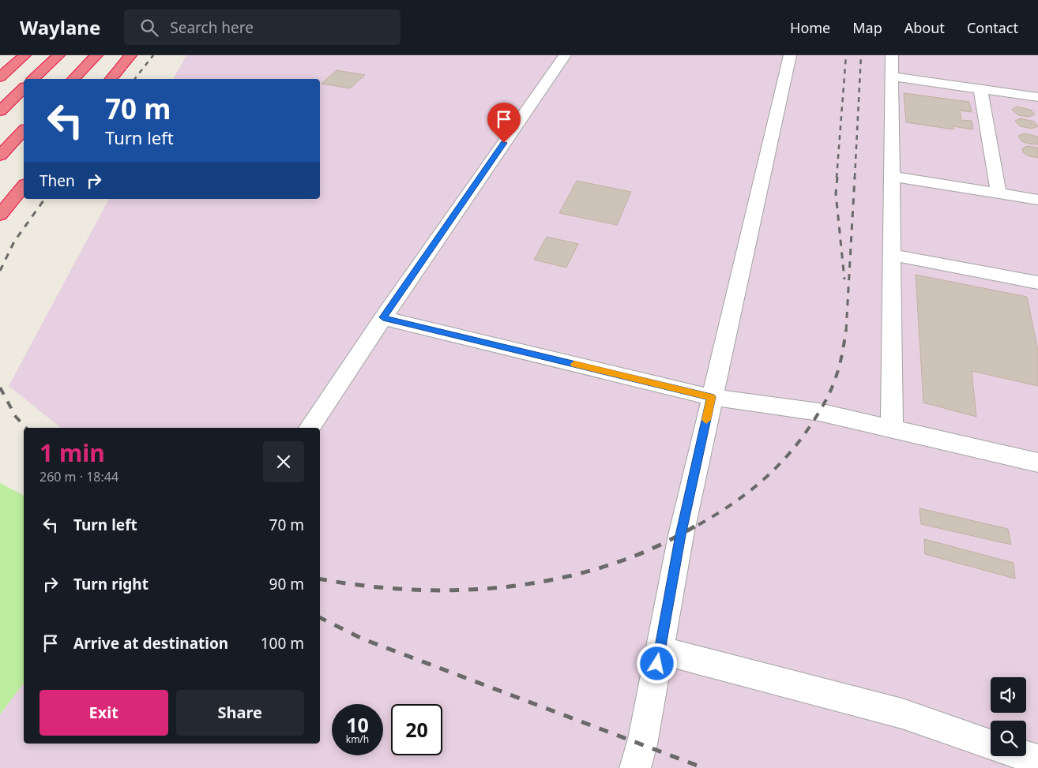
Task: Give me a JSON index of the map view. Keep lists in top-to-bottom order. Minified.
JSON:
{"page":{"header":"Waylane","search":"Search here","nav":["Home","Map","About","Contact"],"turn":["70 m","Turn left"],"then":"Then","heading":["1 min","260 m · 18:44"],"list":[{"name":"Turn left","value":"70 m"},{"name":"Turn right","value":"90 m"},{"name":"Arrive at destination","value":"100 m"}],"buttons":["Exit","Share"],"speed":"10 km/h","limit":"20"}}
